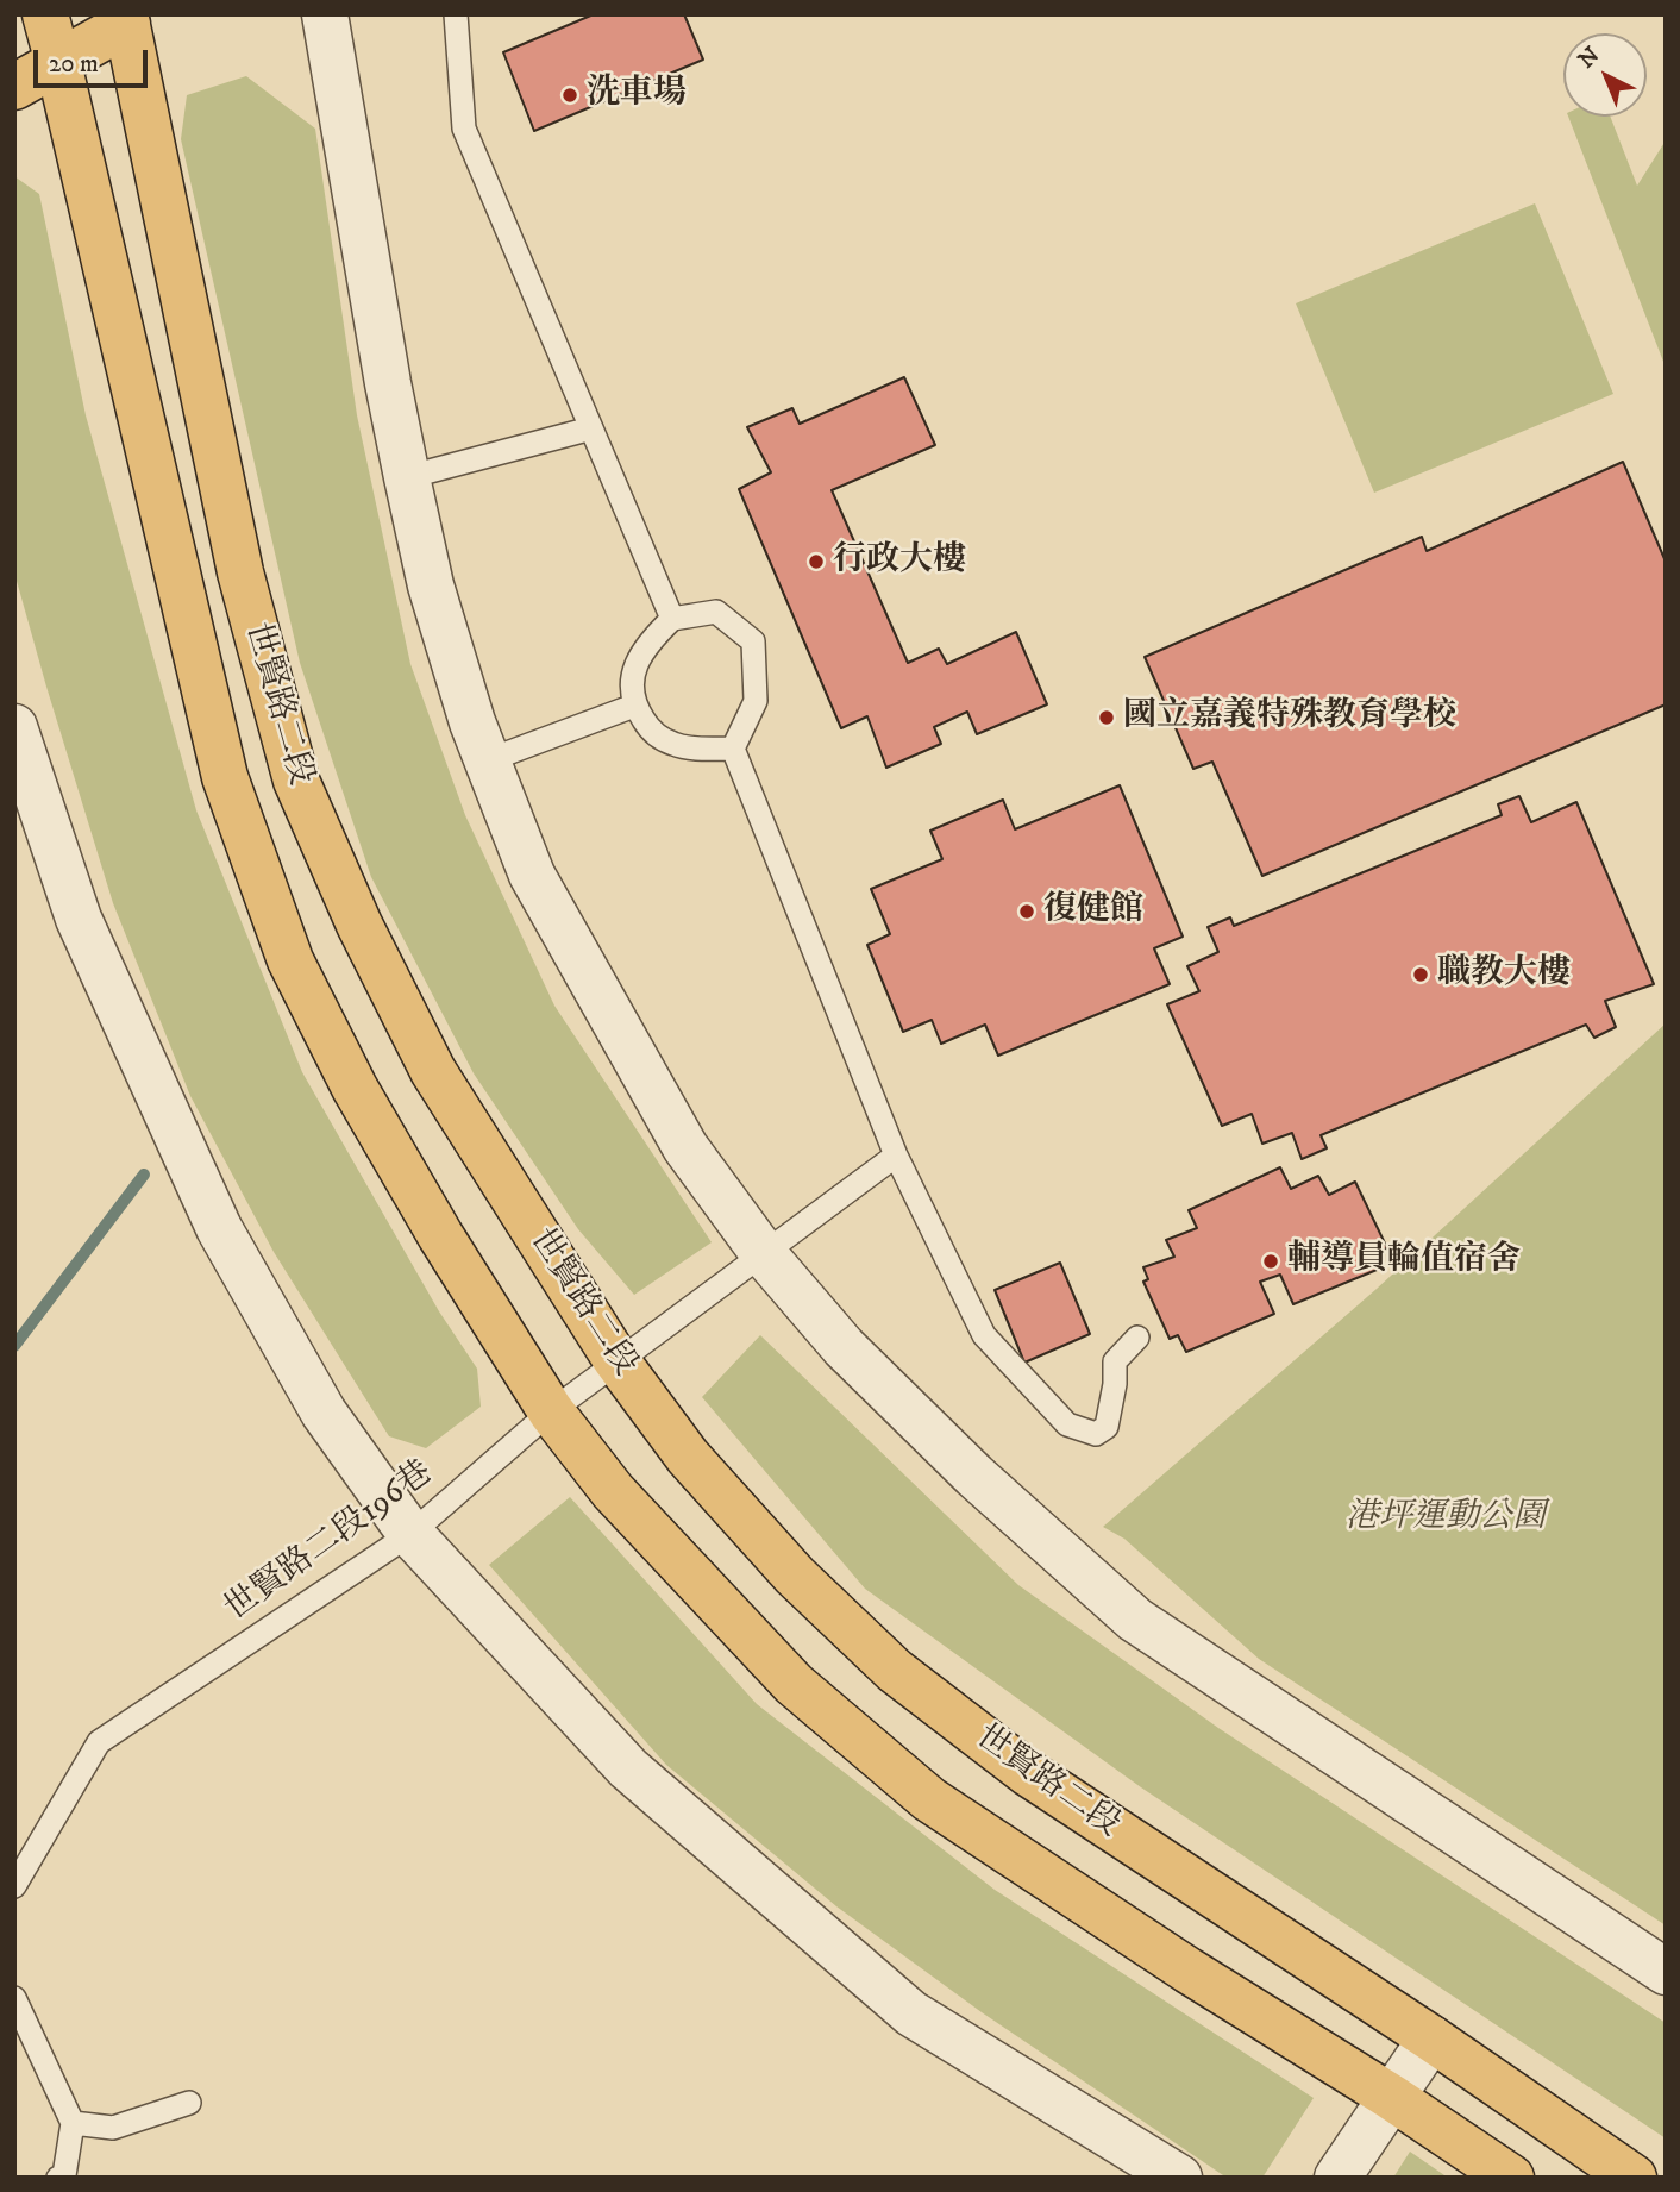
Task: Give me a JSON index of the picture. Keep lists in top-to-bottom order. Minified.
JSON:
{"streets":{"main road":["世賢路二段"],"lane":["世賢路二段196巷"]},"crossings":[["世賢路二段","世賢路二段196巷"]],"parks":["港坪運動公園"],"places":["洗車場","行政大樓","國立嘉義特殊教育學校","復健館","職教大樓","輔導員輪值宿舍"],"scale_bar":"20 m","north":"top left"}
